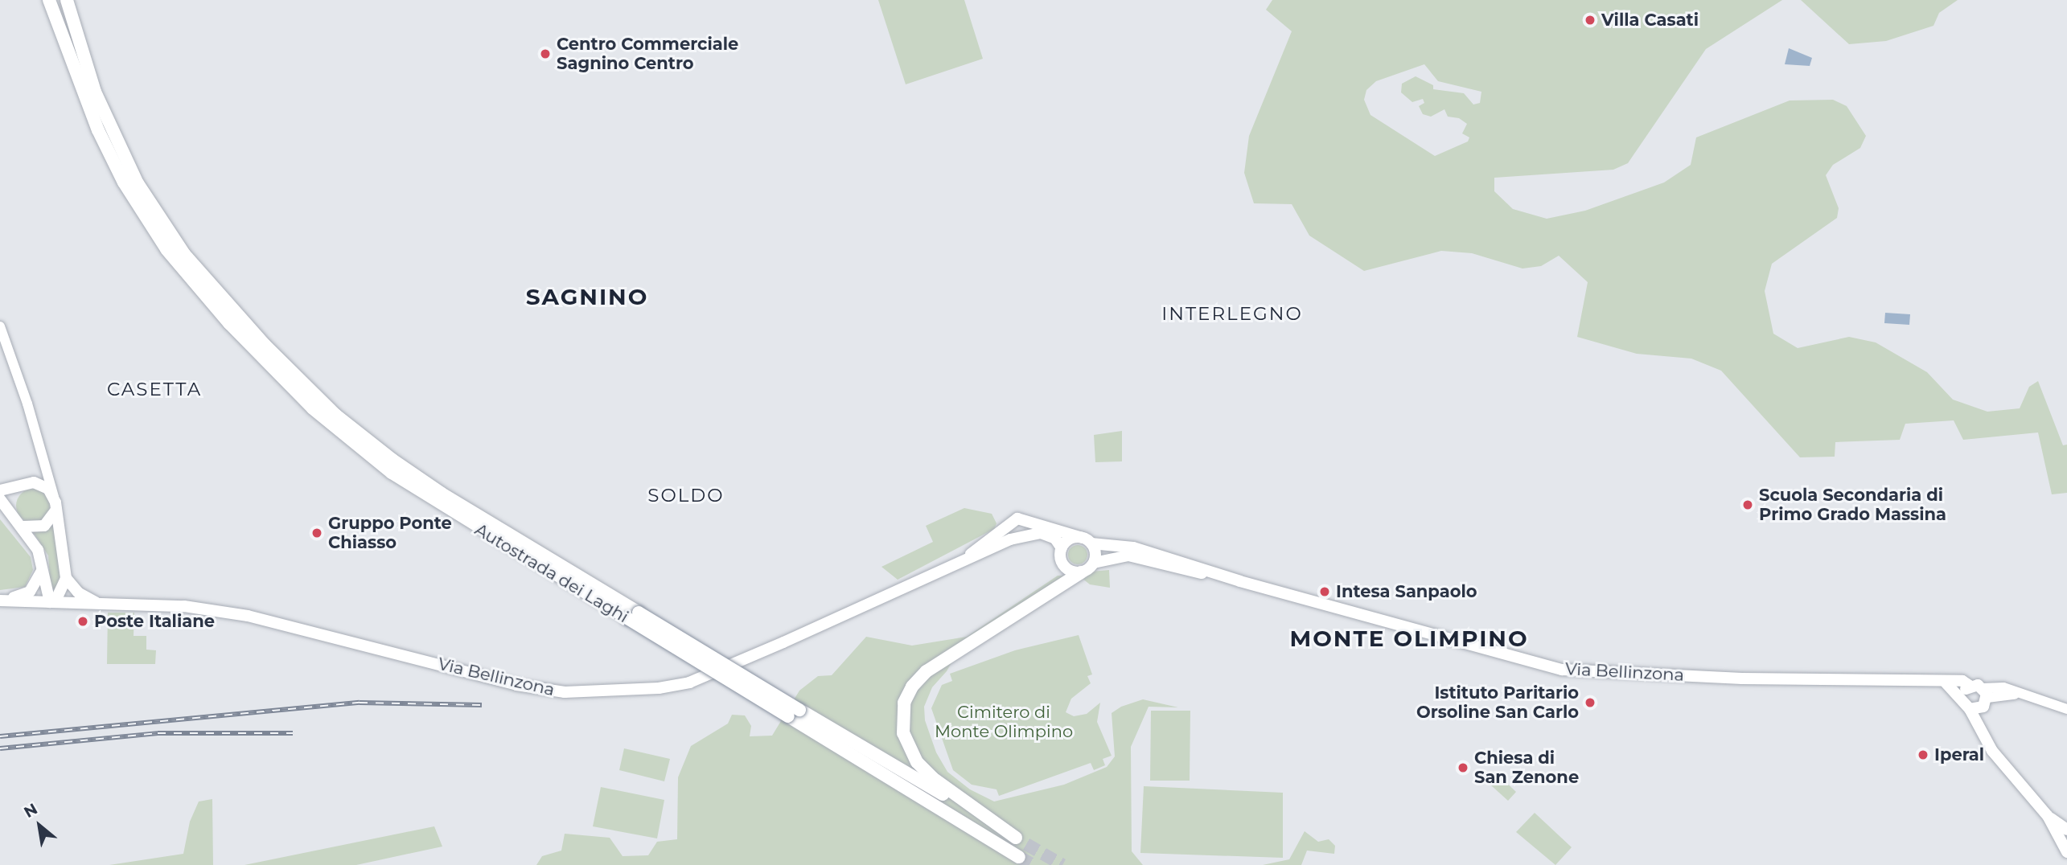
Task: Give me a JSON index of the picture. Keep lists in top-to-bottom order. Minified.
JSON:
{"streets":{"highway":["Autostrada dei Laghi"],"main road":["Via Bellinzona"]},"crossings":[["Autostrada dei Laghi","Via Bellinzona"]],"districts":["SAGNINO","INTERLEGNO","CASETTA","SOLDO","MONTE OLIMPINO"],"parks":["Cimitero di Monte Olimpino"],"places":["Villa Casati","Centro Commerciale Sagnino Centro","Scuola Secondaria di Primo Grado Massina","Gruppo Ponte Chiasso","Intesa Sanpaolo","Poste Italiane","Istituto Paritario Orsoline San Carlo","Iperal","Chiesa di San Zenone"],"north":"top left"}
